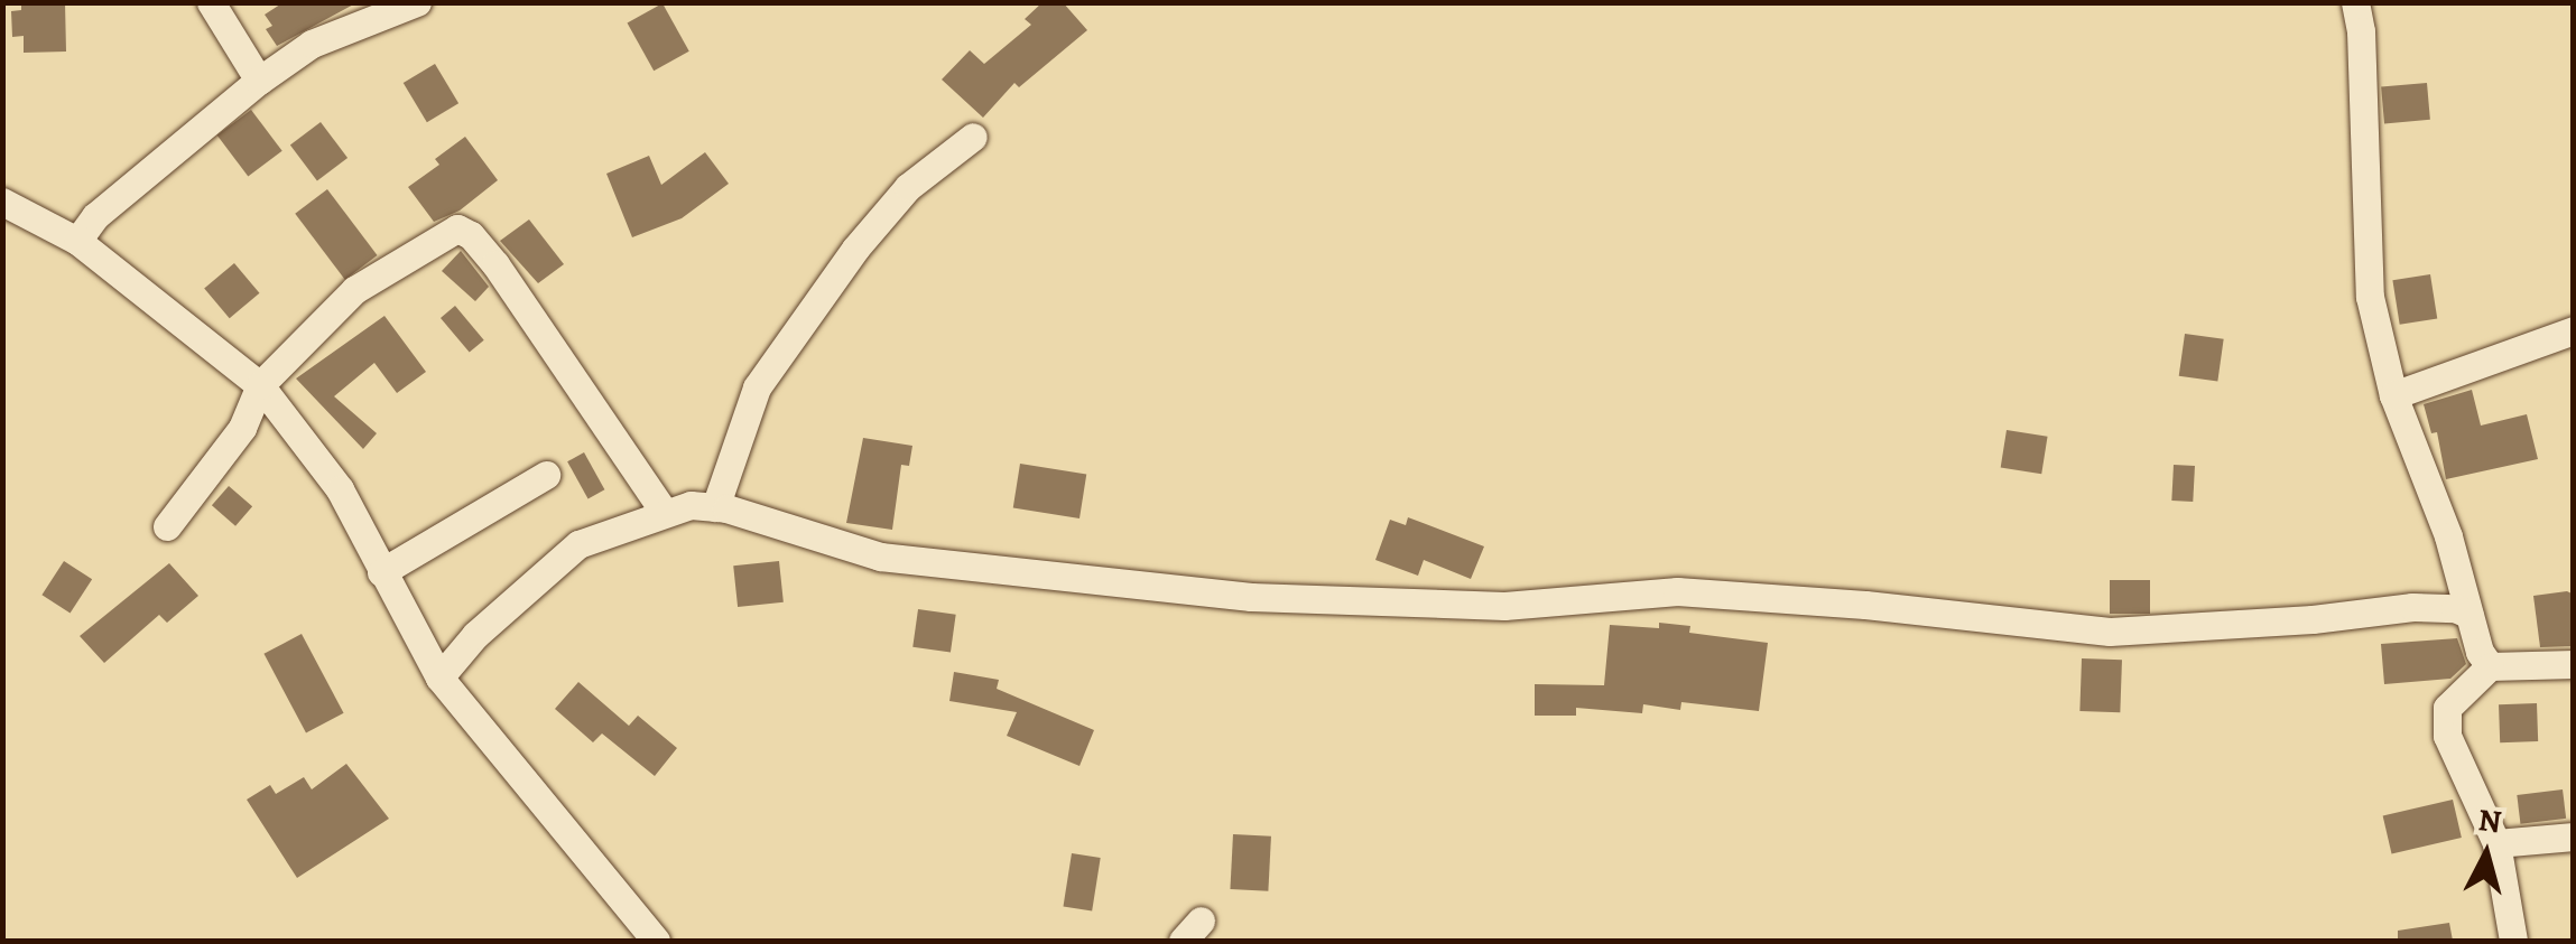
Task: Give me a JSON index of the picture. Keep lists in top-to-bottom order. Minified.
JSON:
{"north":"top"}
